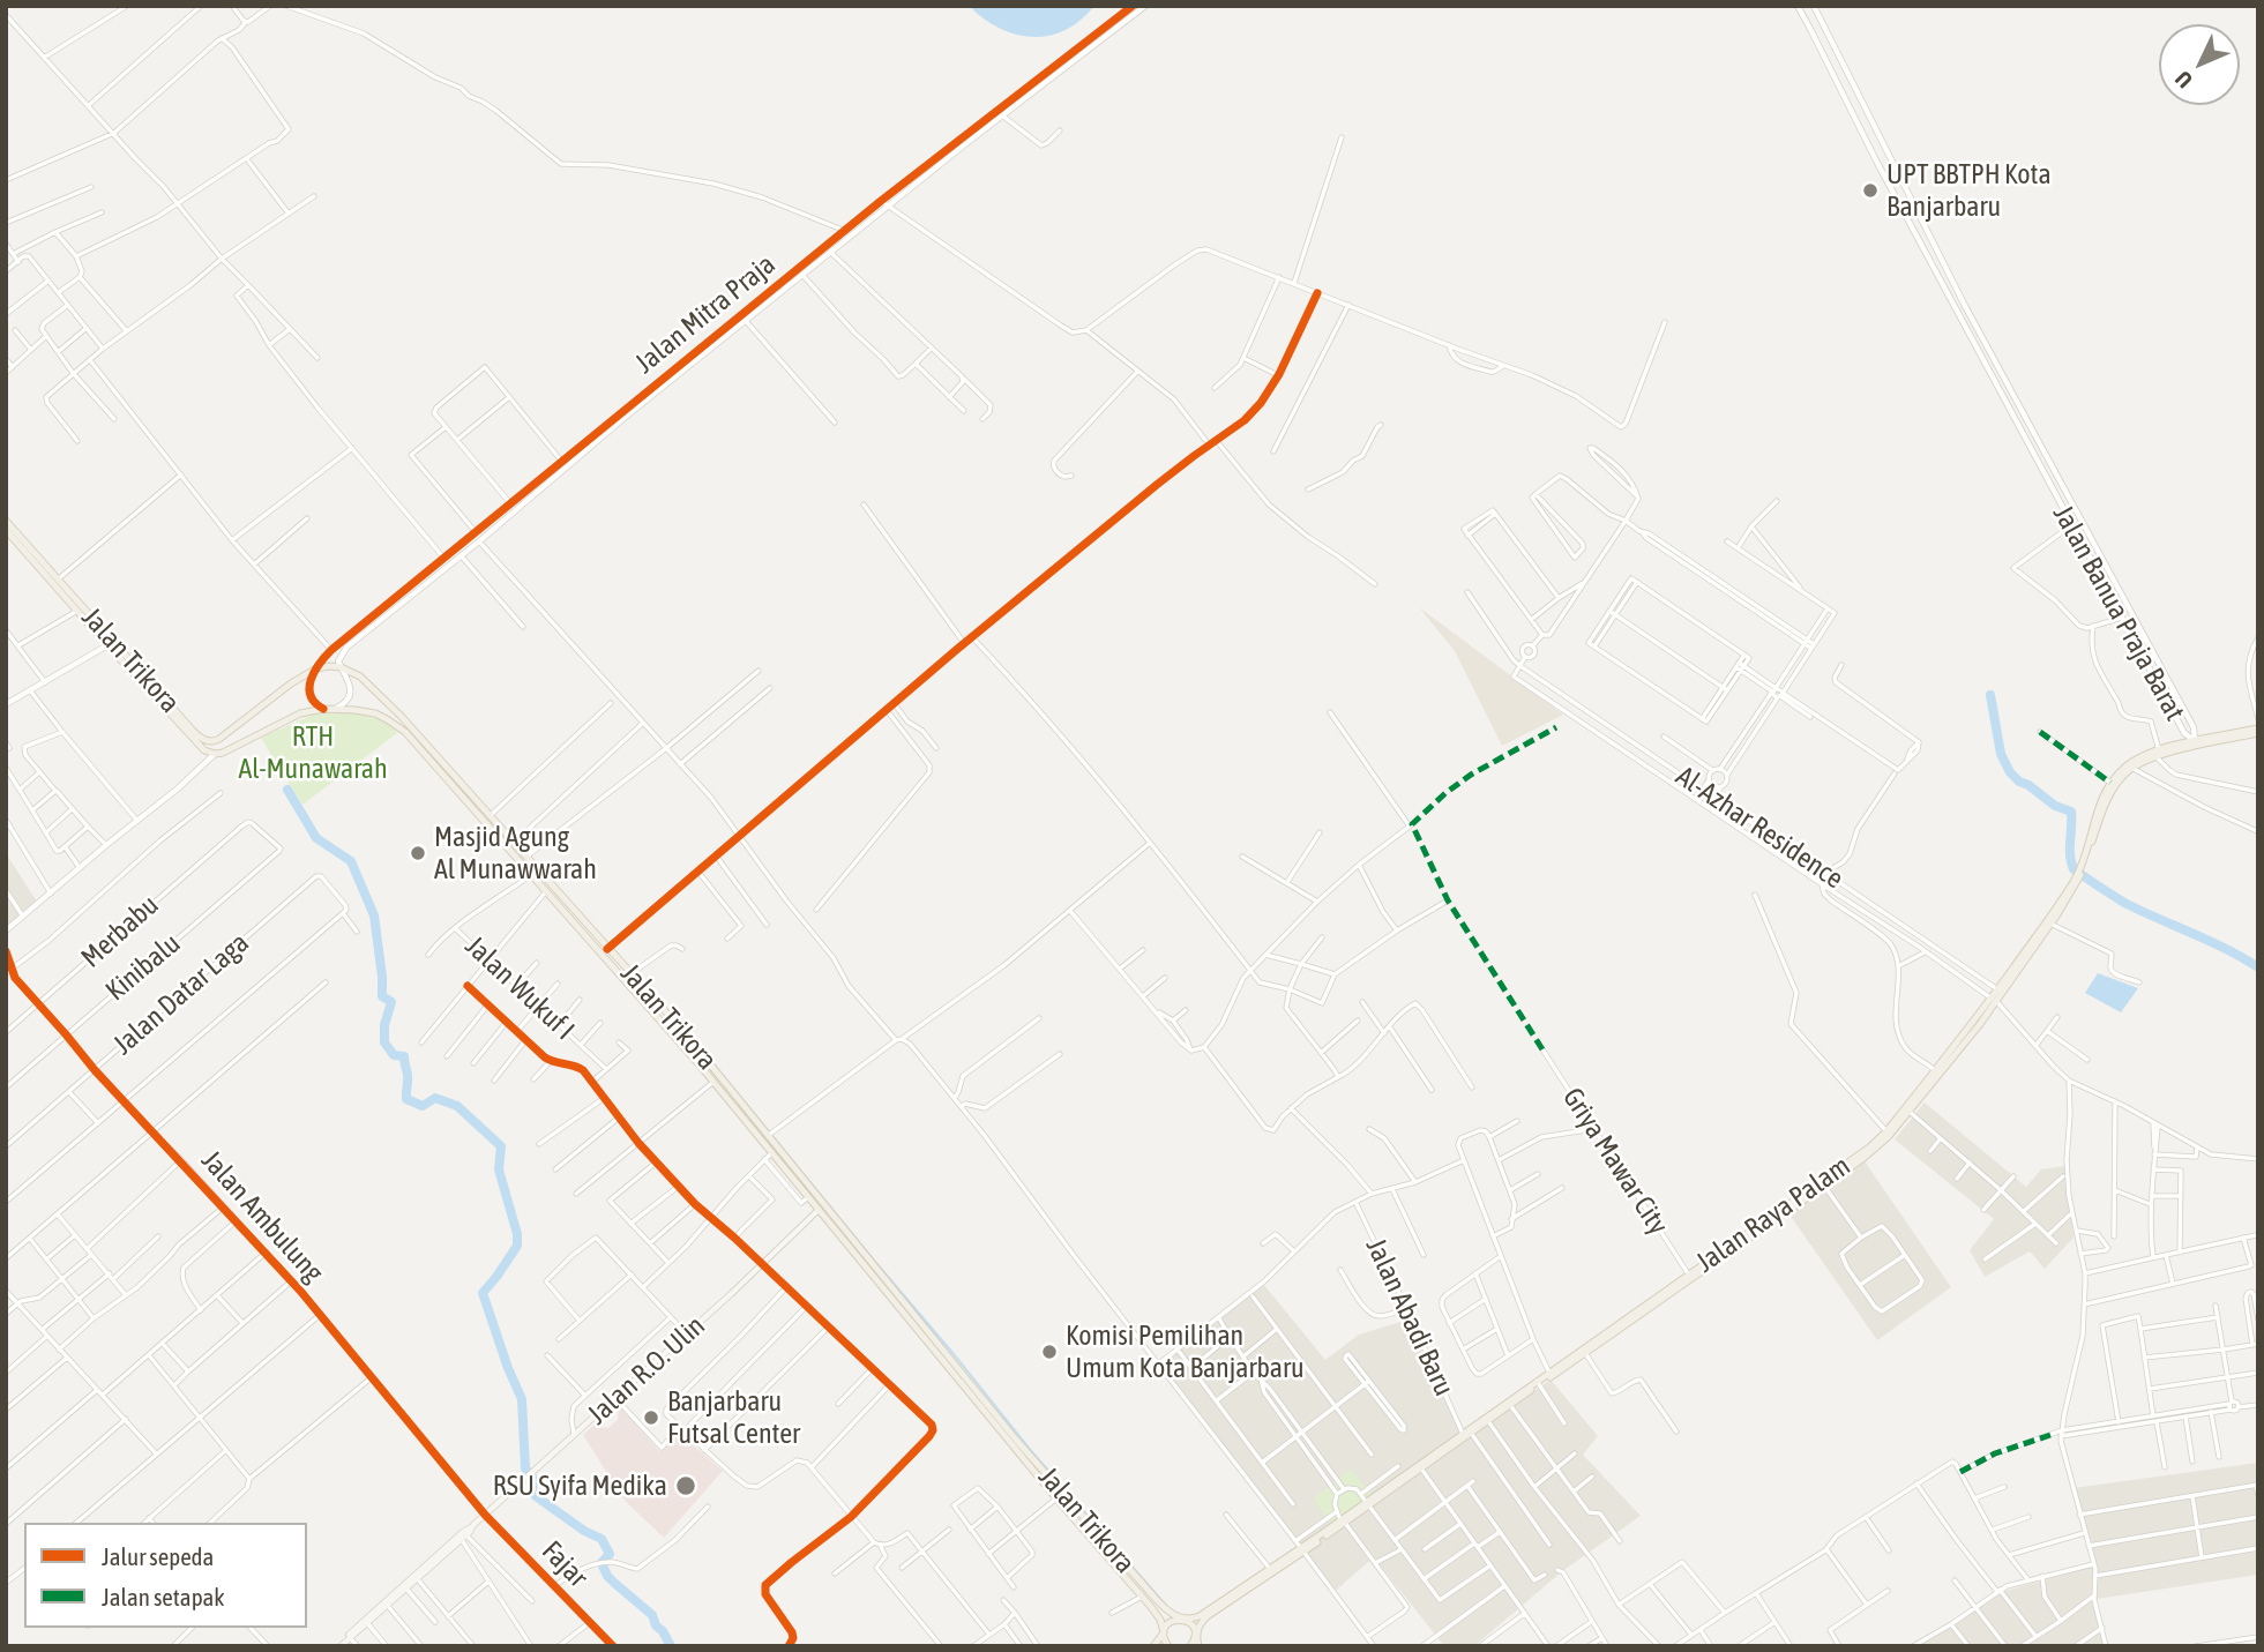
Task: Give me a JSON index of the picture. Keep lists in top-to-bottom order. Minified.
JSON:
{"streets":{"main road":["Jalan Trikora","Jalan Raya Palam","Jalan R.O. Ulin"],"street":["Jalan Mitra Praja","Jalan Banua Praja Barat","Al-Azhar Residence","Merbabu","Kinibalu","Jalan Wukuf I","Jalan Datar Laga","Griya Mawar City","Jalan Ambulung","Jalan Abadi Baru","Fajar"]},"crossings":[["Jalan Mitra Praja","Jalan Trikora"],["Jalan Banua Praja Barat","Jalan Raya Palam"],["Jalan Trikora","Jalan Raya Palam"],["Jalan Trikora","Jalan R.O. Ulin"],["Al-Azhar Residence","Jalan Raya Palam"],["Merbabu","Kinibalu"],["Merbabu","Jalan Ambulung"],["Kinibalu","Jalan Ambulung"],["Jalan Datar Laga","Jalan Ambulung"],["Griya Mawar City","Jalan Raya Palam"],["Jalan Raya Palam","Jalan Abadi Baru"],["Jalan Ambulung","Jalan R.O. Ulin"],["Jalan Ambulung","Fajar"],["Jalan R.O. Ulin","Fajar"]],"parks":["RTH Al-Munawarah"],"places":["UPT BBTPH Kota Banjarbaru","Masjid Agung Al Munawwarah","Komisi Pemilihan Umum Kota Banjarbaru","Banjarbaru Futsal Center","RSU Syifa Medika"],"legend":["Jalur sepeda","Jalan setapak"],"north":"bottom left"}
